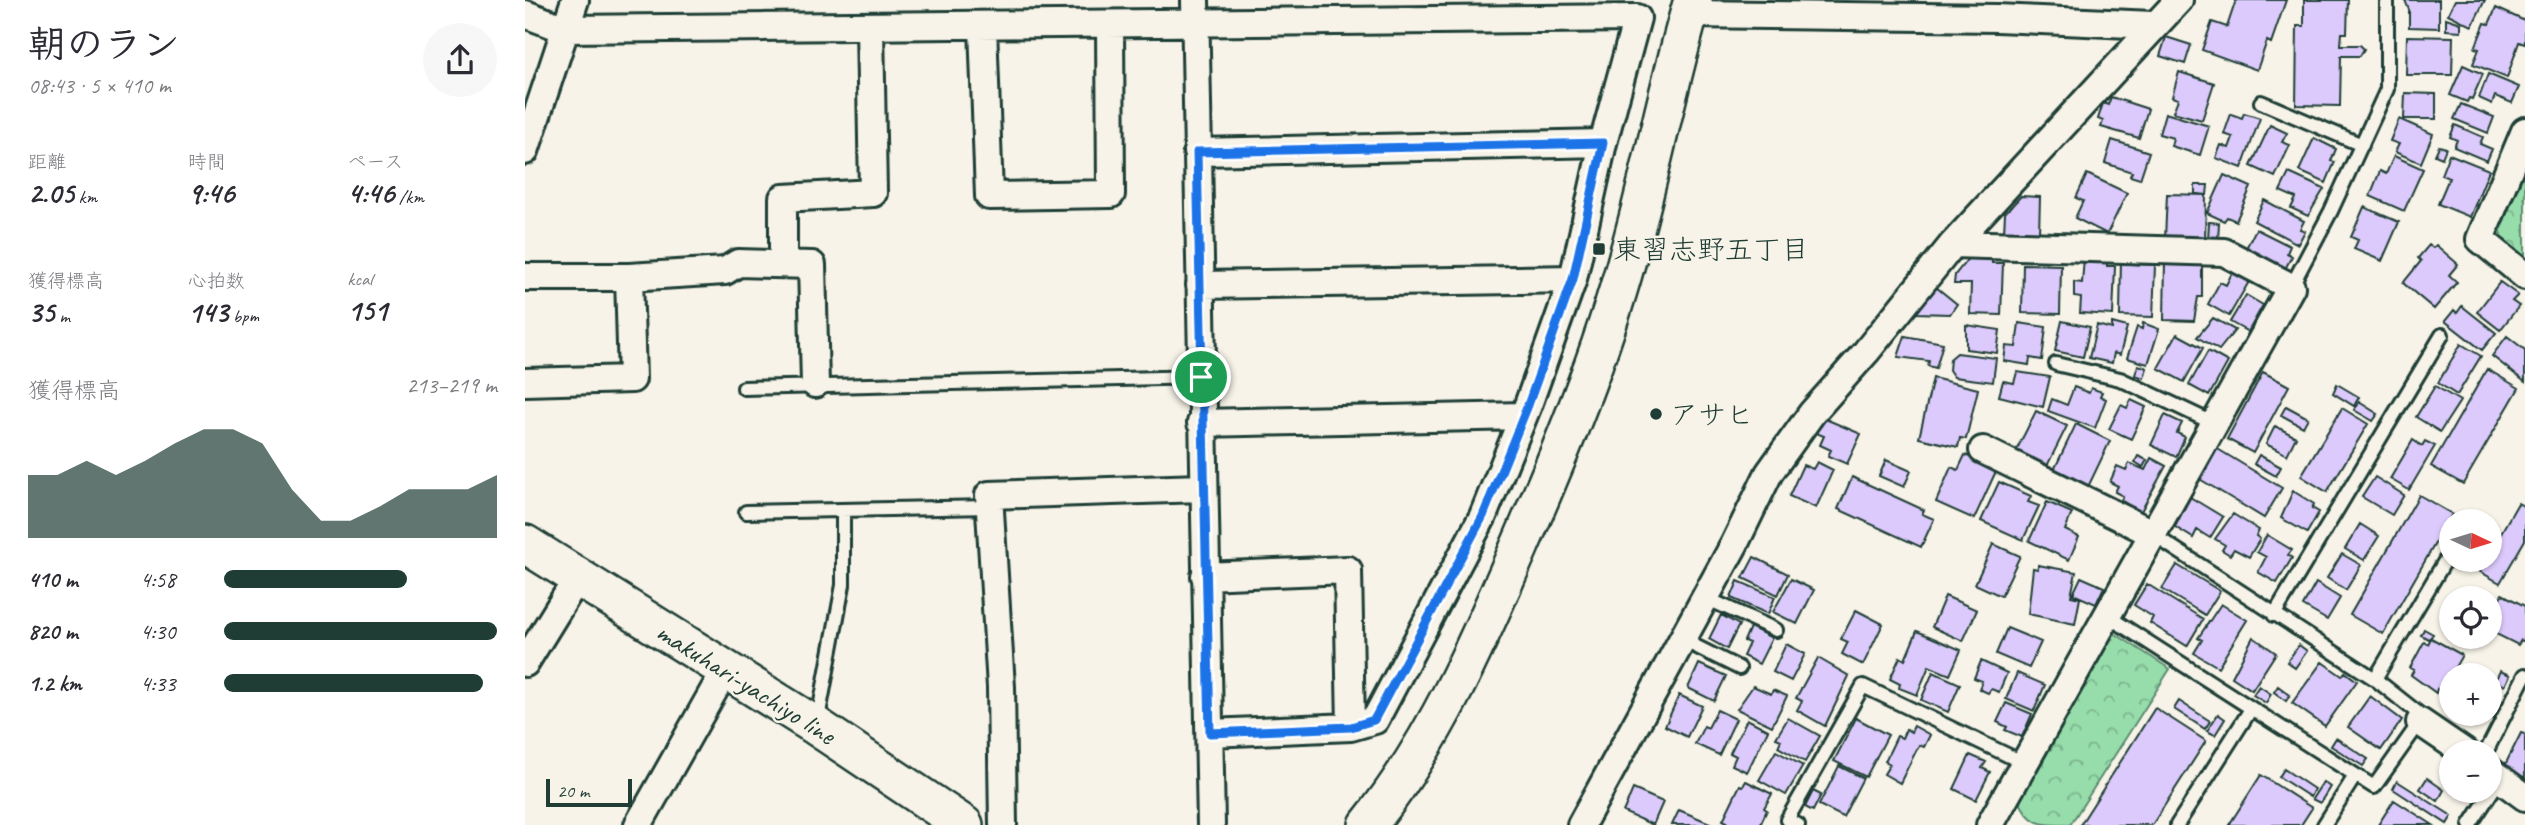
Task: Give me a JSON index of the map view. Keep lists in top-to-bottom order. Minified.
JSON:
{"streets":{"street":["makuhari-yachiyo line"]},"places":{"transit":["東習志野五丁目"],"other":["アサヒ"]},"scale_bar":"20 m","north":"right","page":{"heading":["朝のラン","08:43 · 5 × 410 m"],"stats":[["距離","2.05 km"],["時間","9:46"],["ペース","4:46 /km"],["獲得標高","35 m"],["心拍数","143 bpm"],["kcal","151"]],"chart":["獲得標高","213–219 m"],"map_buttons":["+","−"],"list":[{"name":"410 m","note":"4:58"},{"name":"820 m","note":"4:30"},{"name":"1.2 km","note":"4:33"}],"scale":"20 m"}}
